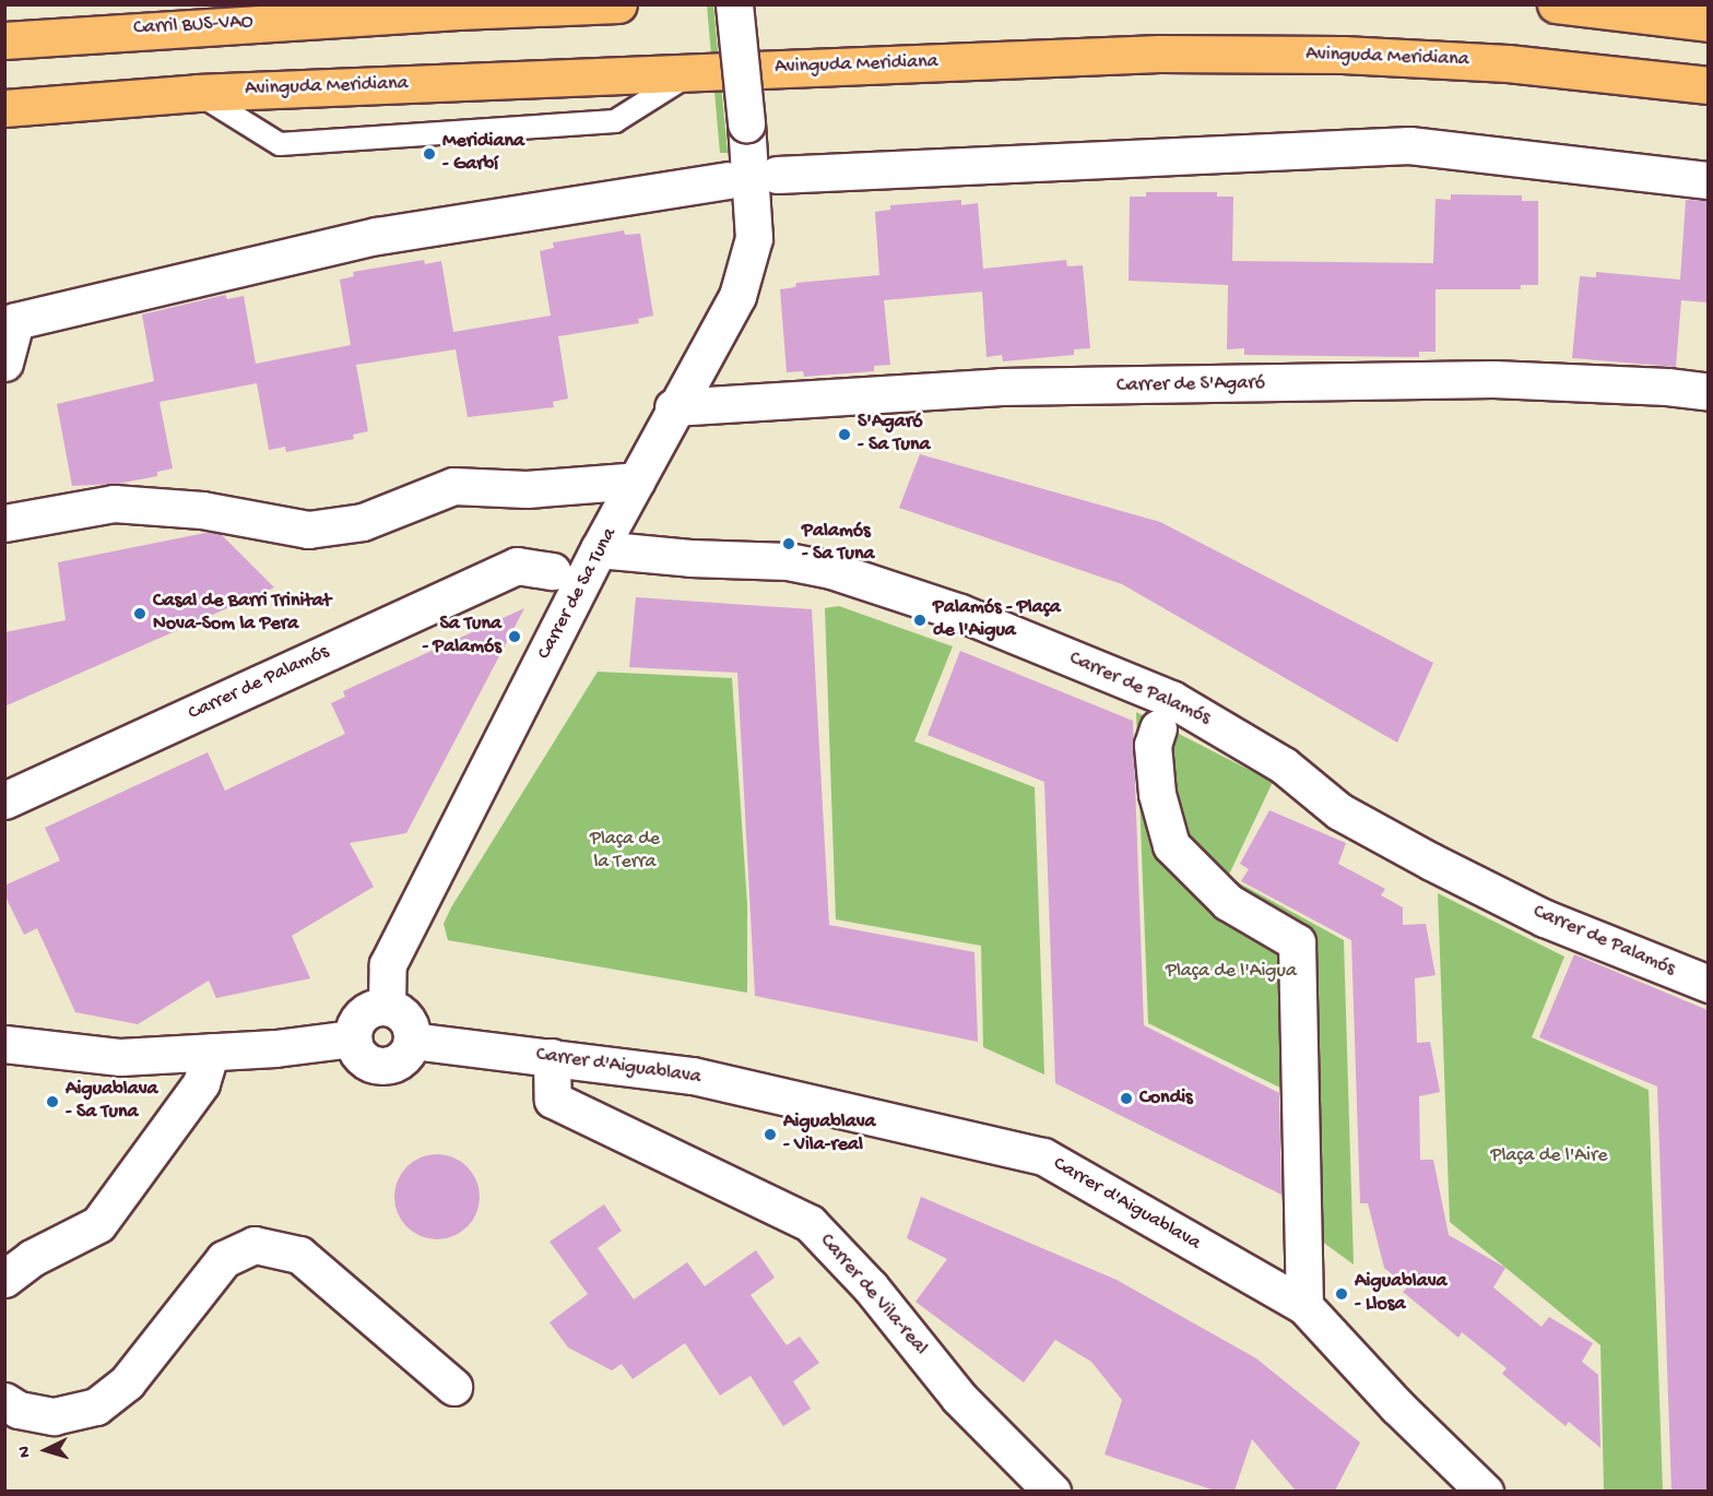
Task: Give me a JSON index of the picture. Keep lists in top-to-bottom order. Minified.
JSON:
{"streets":{"highway":["Carril BUS-VAO","Avinguda Meridiana"],"street":["Carrer de S'Agaró","Carrer de Sa Tuna","Carrer de Palamós","Carrer d'Aiguablava","Carrer de Vila-real"]},"crossings":[["Carrer de S'Agaró","Carrer de Sa Tuna"],["Carrer de Sa Tuna","Carrer de Palamós"],["Carrer de Sa Tuna","Carrer d'Aiguablava"],["Carrer d'Aiguablava","Carrer de Vila-real"]],"parks":["Plaça de la Terra","Plaça de l'Aigua","Plaça de l'Aire"],"places":["Meridiana - Garbí","S'Agaró - Sa Tuna","Palamós - Sa Tuna","Casal de Barri Trinitat Nova-Som la Pera","Palamós - Plaça de l'Aigua","Sa Tuna - Palamós","Condis","Aiguablava - Sa Tuna","Aiguablava - Vila-real","Aiguablava - Llosa"],"north":"left"}
